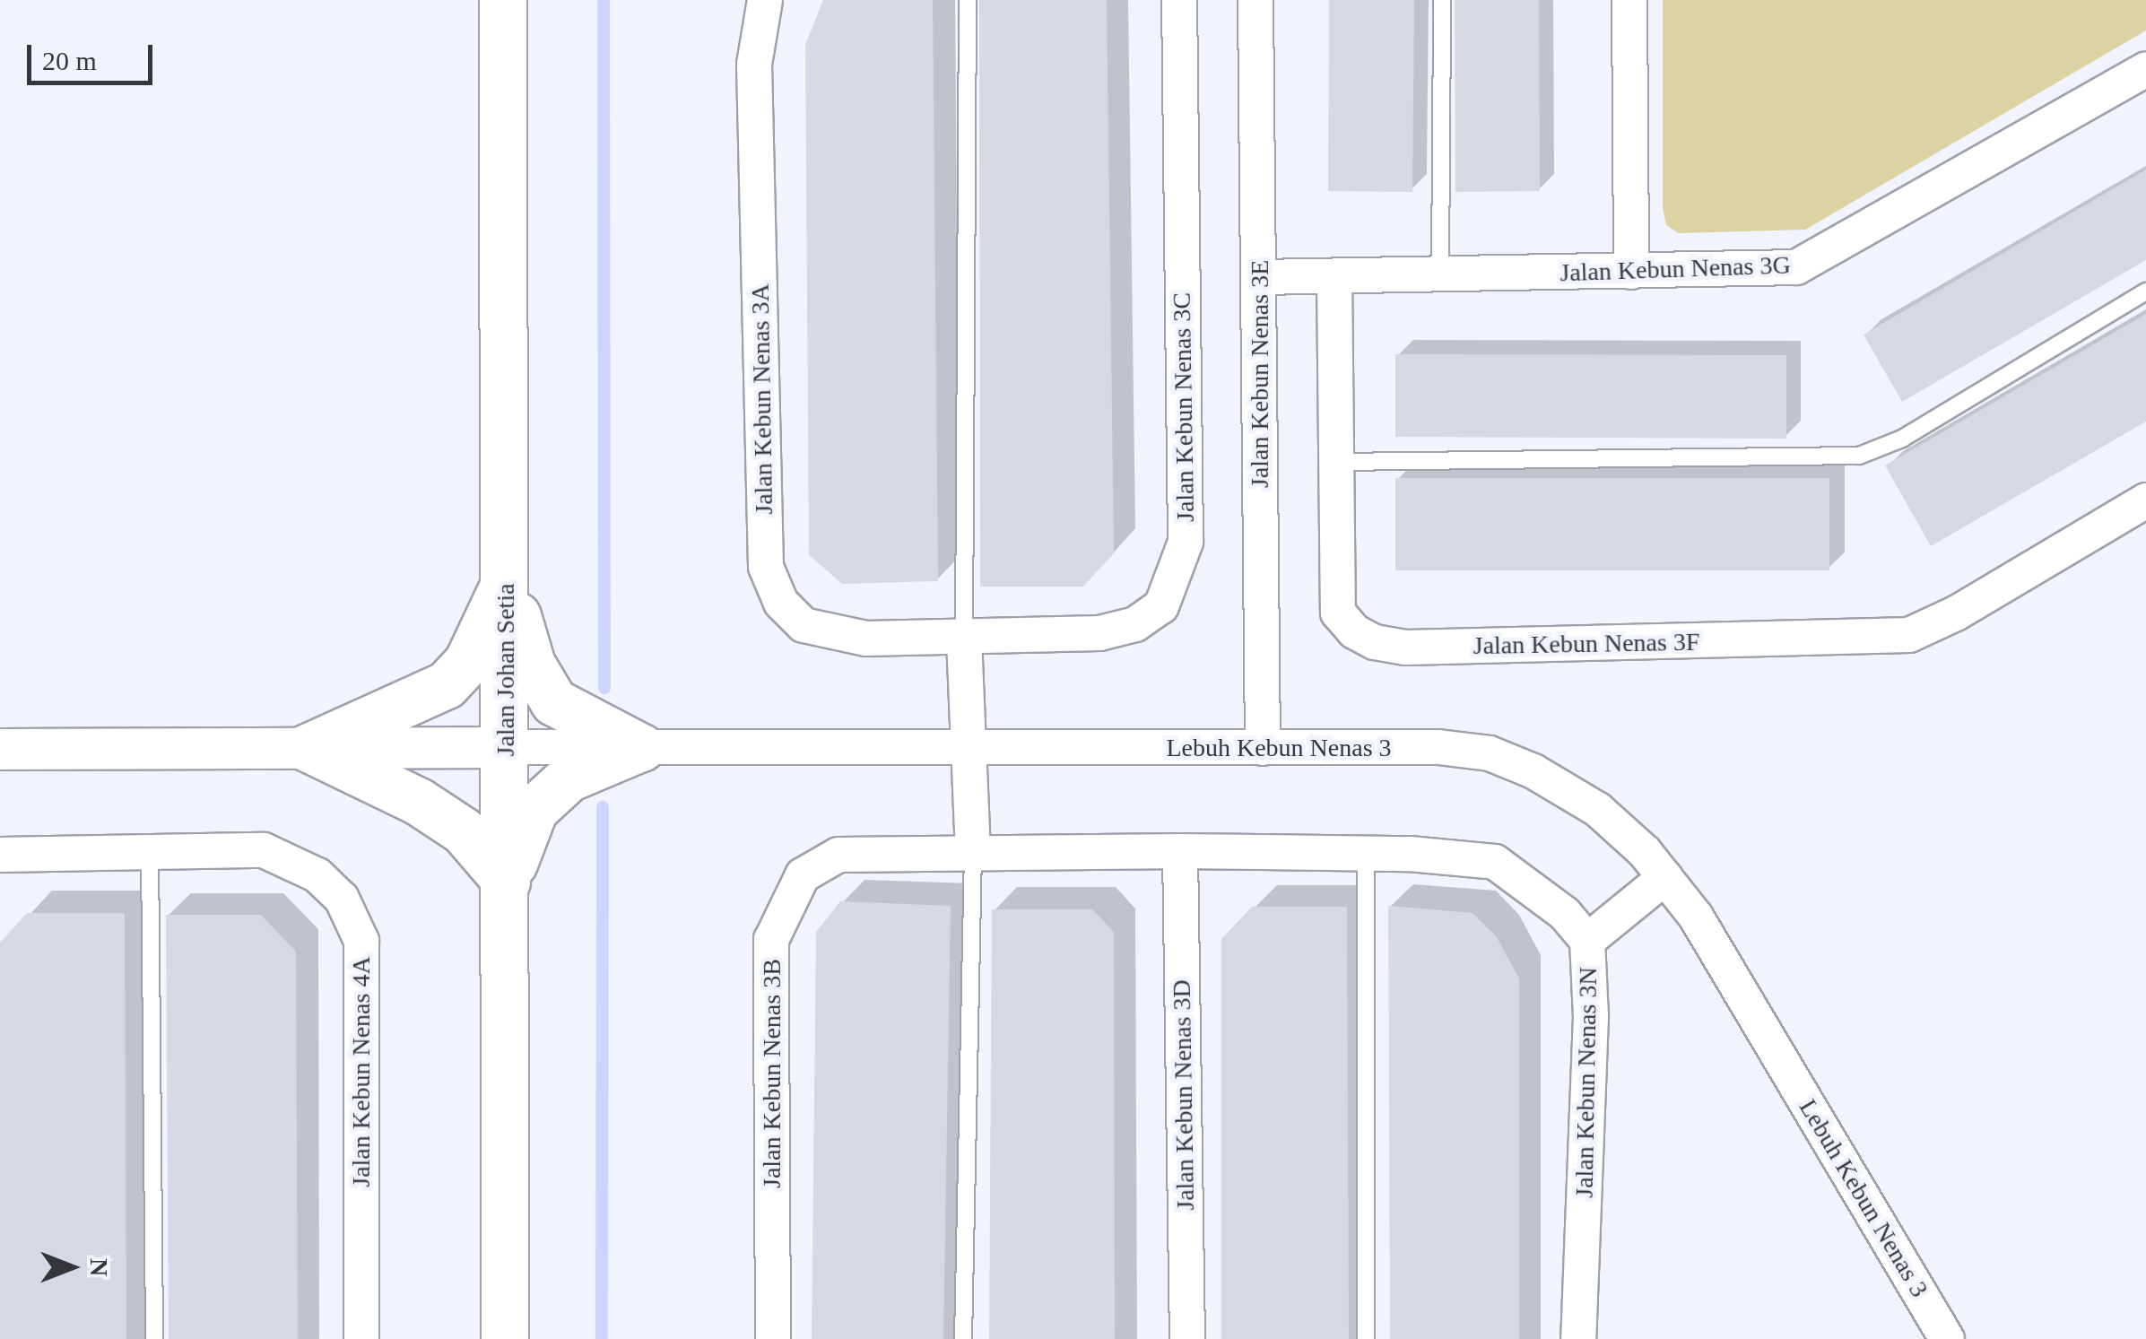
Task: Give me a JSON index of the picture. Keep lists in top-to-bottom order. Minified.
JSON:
{"streets":{"main road":["Jalan Johan Setia"],"street":["Jalan Kebun Nenas 3G","Jalan Kebun Nenas 3E","Jalan Kebun Nenas 3A","Jalan Kebun Nenas 3C","Jalan Kebun Nenas 3F","Lebuh Kebun Nenas 3","Jalan Kebun Nenas 4A","Jalan Kebun Nenas 3B","Jalan Kebun Nenas 3N","Jalan Kebun Nenas 3D"]},"crossings":[["Jalan Kebun Nenas 3G","Jalan Kebun Nenas 3E"],["Jalan Kebun Nenas 3G","Jalan Kebun Nenas 3F"],["Jalan Kebun Nenas 3E","Lebuh Kebun Nenas 3"],["Jalan Kebun Nenas 3A","Jalan Kebun Nenas 3C"],["Jalan Johan Setia","Lebuh Kebun Nenas 3"],["Jalan Kebun Nenas 3B","Jalan Kebun Nenas 3N"],["Jalan Kebun Nenas 3B","Jalan Kebun Nenas 3D"],["Jalan Kebun Nenas 3N","Jalan Kebun Nenas 3D"]],"scale_bar":"20 m","north":"right"}
